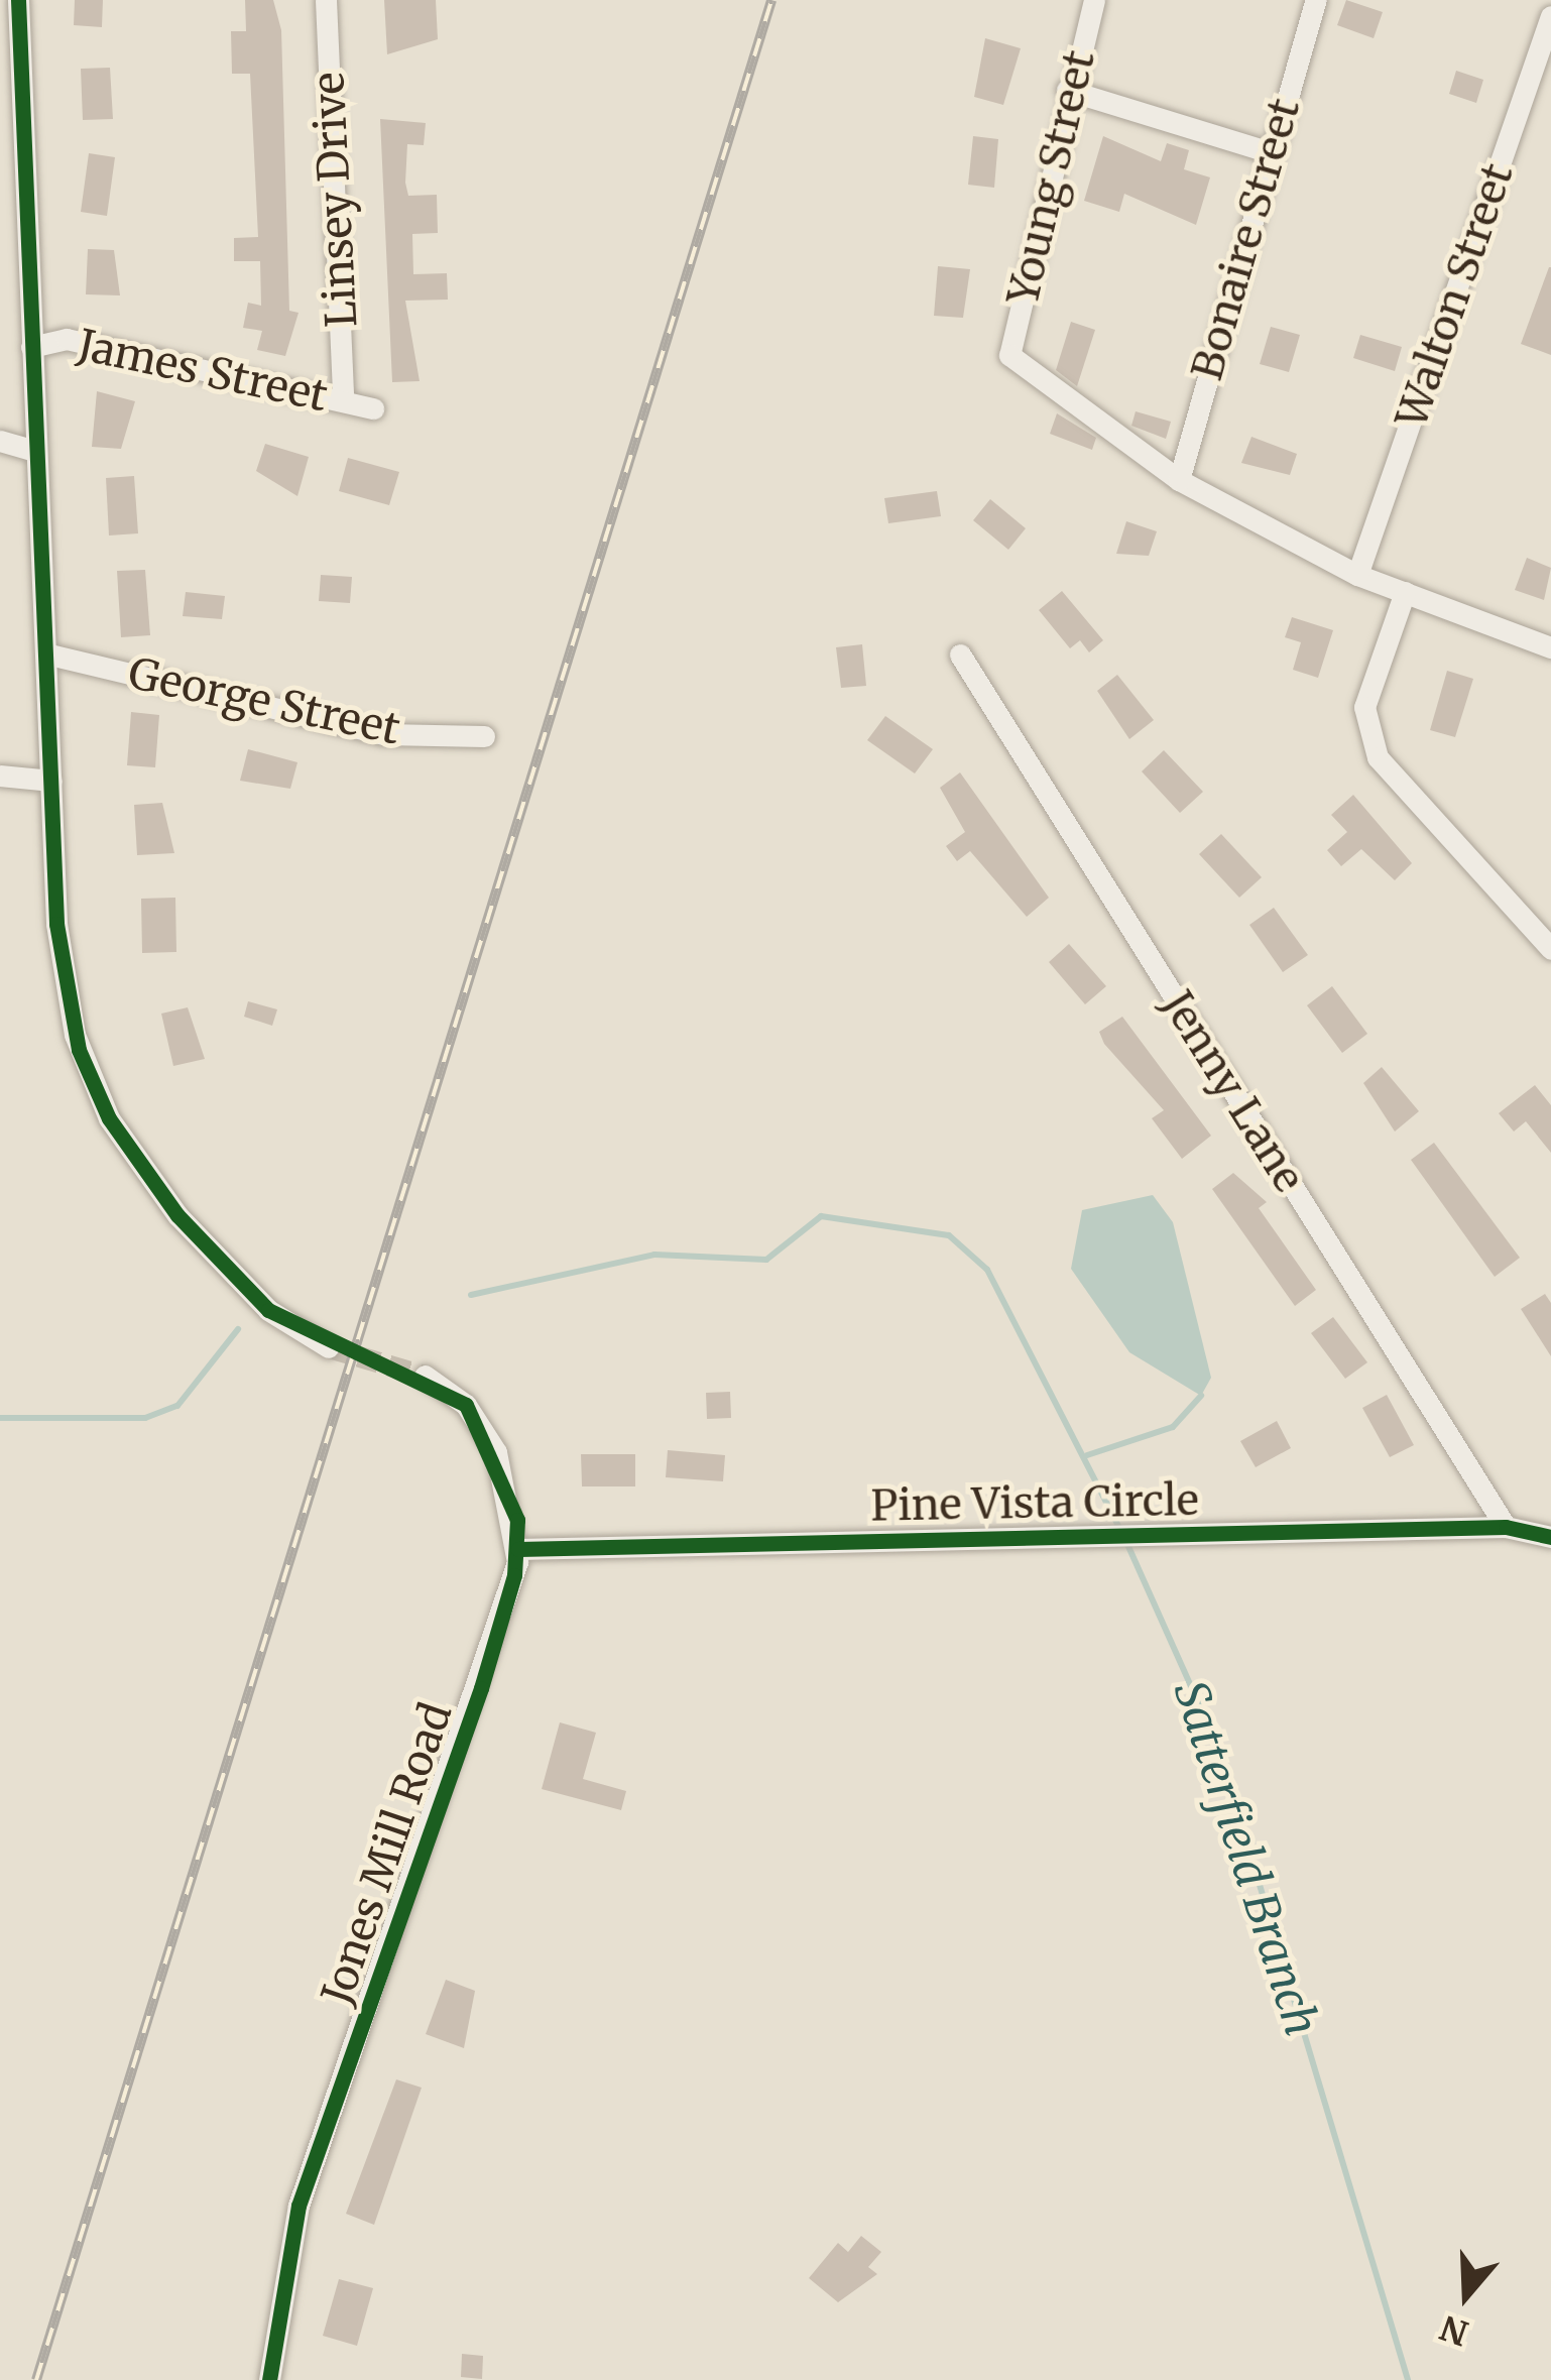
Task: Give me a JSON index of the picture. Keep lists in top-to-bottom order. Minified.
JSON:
{"streets":{"street":["Young Street","Linsey Drive","Bonaire Street","Walton Street","James Street","George Street","Jenny Lane","Pine Vista Circle","Jones Mill Road"]},"crossings":[["Young Street","Bonaire Street"],["Linsey Drive","James Street"],["Jenny Lane","Pine Vista Circle"],["Pine Vista Circle","Jones Mill Road"]],"water":["Satterfield Branch"],"north":"bottom"}
